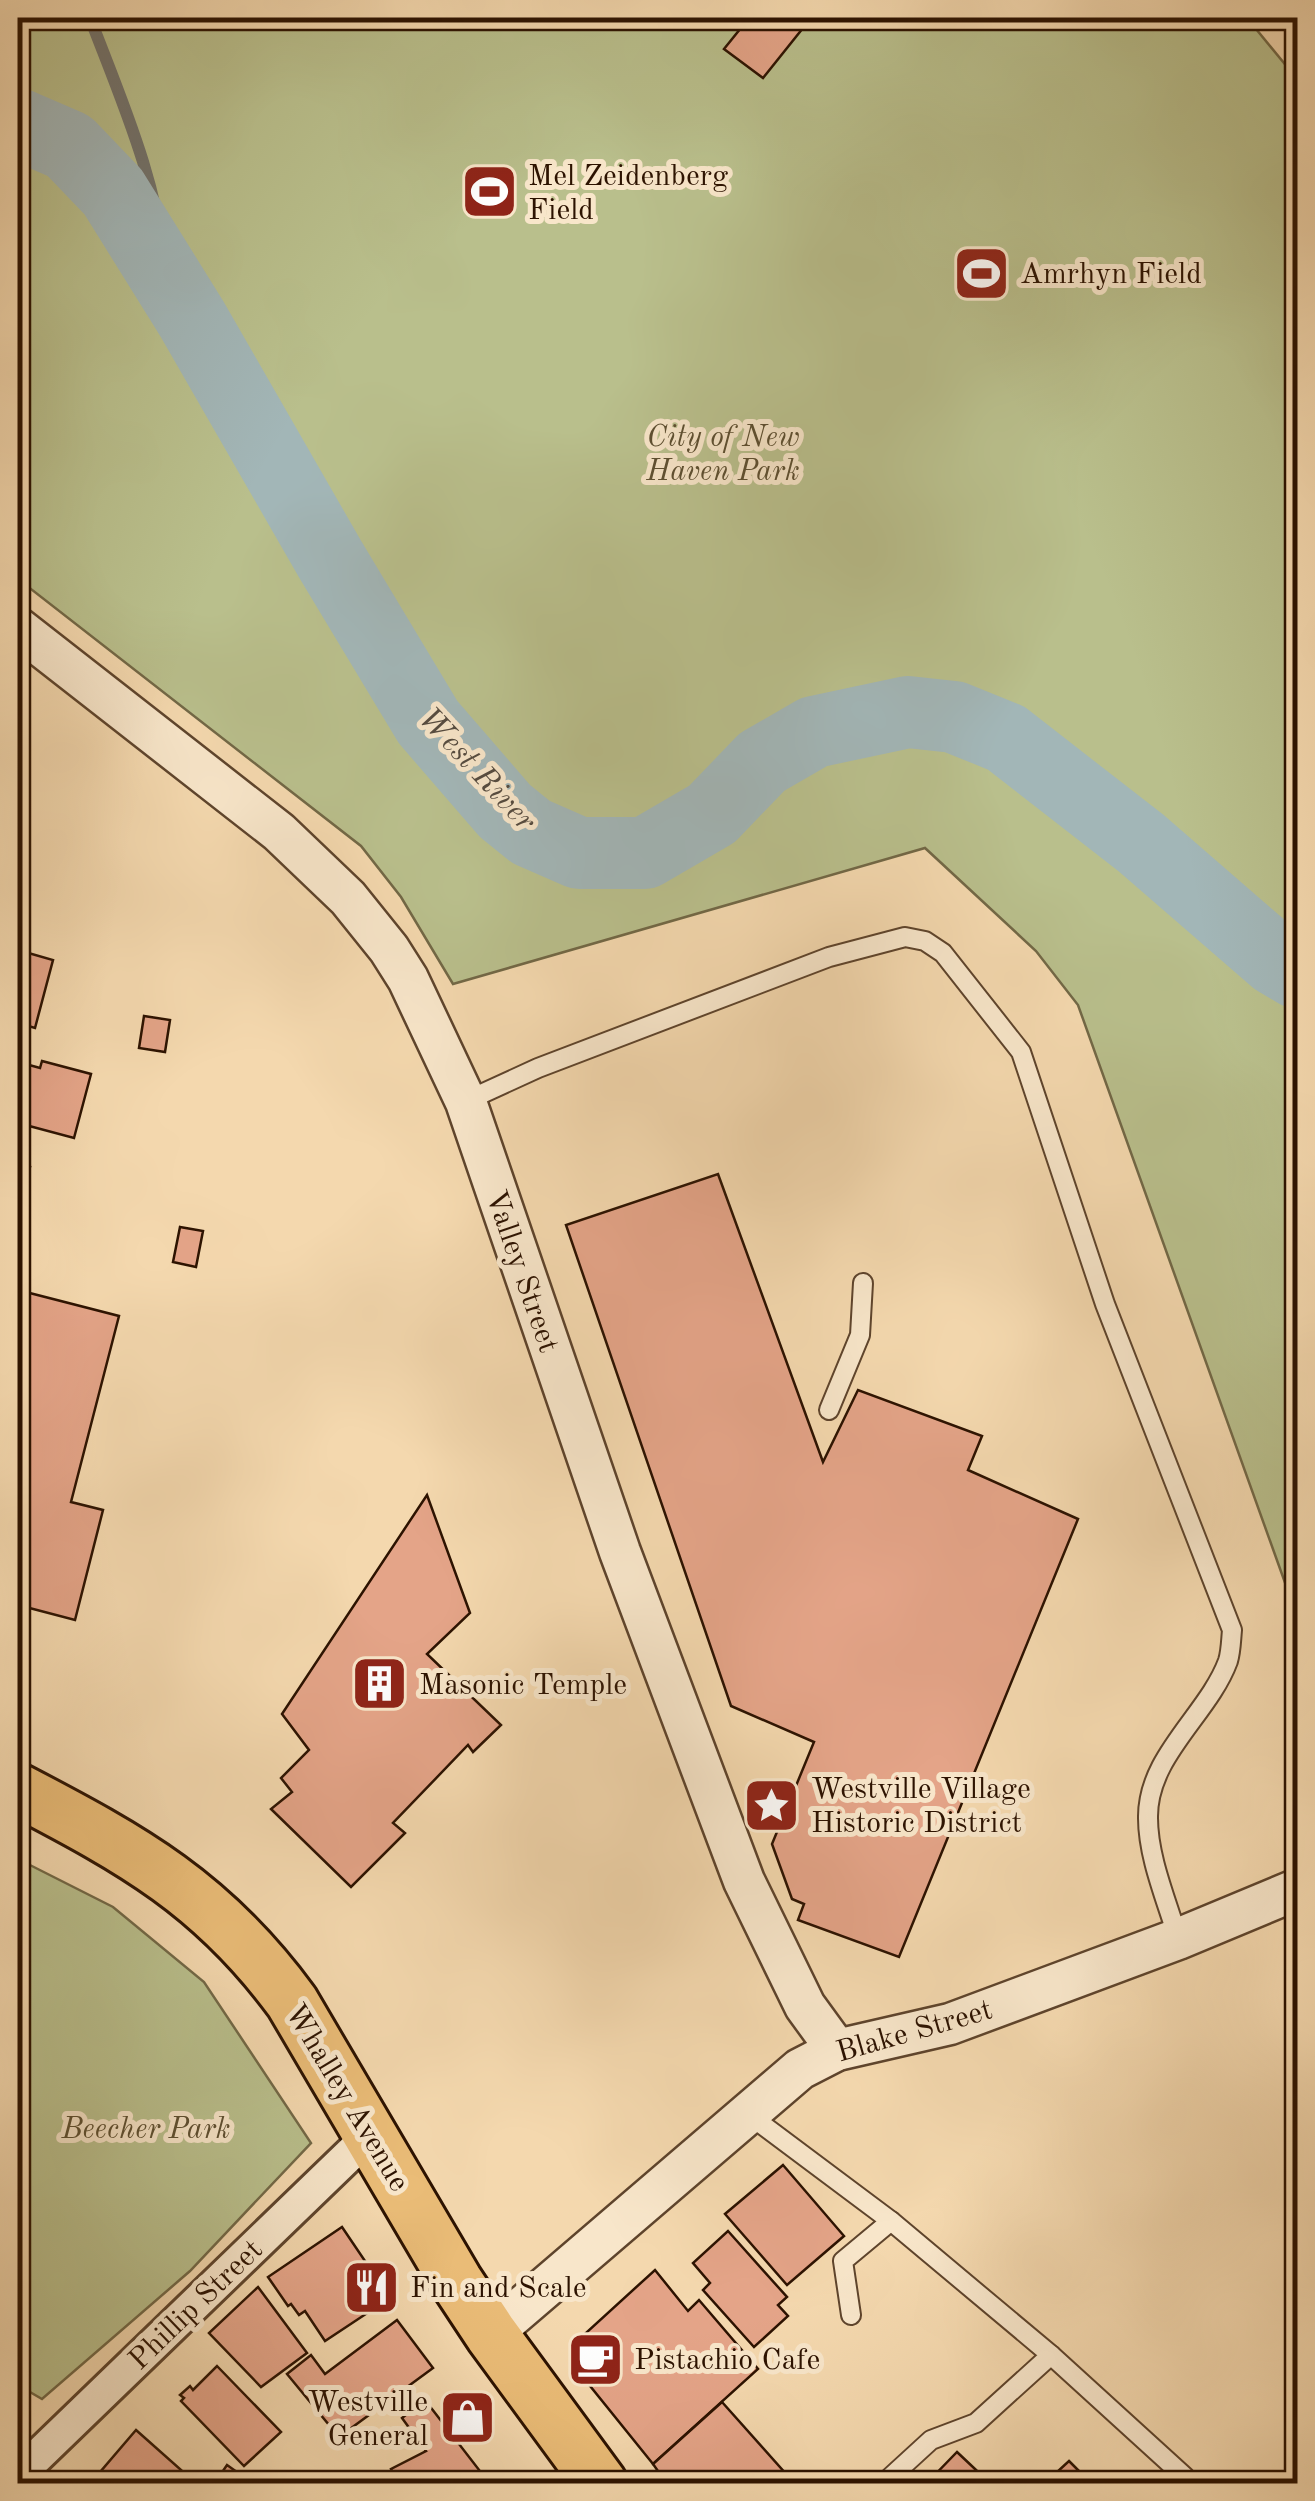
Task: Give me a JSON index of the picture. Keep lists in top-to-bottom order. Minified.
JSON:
{"streets":{"main road":["Whalley Avenue"],"street":["Valley Street","Blake Street","Phillip Street"]},"crossings":[["Valley Street","Blake Street"],["Blake Street","Whalley Avenue"],["Whalley Avenue","Phillip Street"]],"water":["West River"],"parks":["City of New Haven Park","Beecher Park"],"places":{"sports":["Mel Zeidenberg Field","Amrhyn Field"],"building":["Masonic Temple"],"place":["Westville Village Historic District"],"restaurant":["Fin and Scale"],"cafe":["Pistachio Cafe"],"shop":["Westville General"]}}
